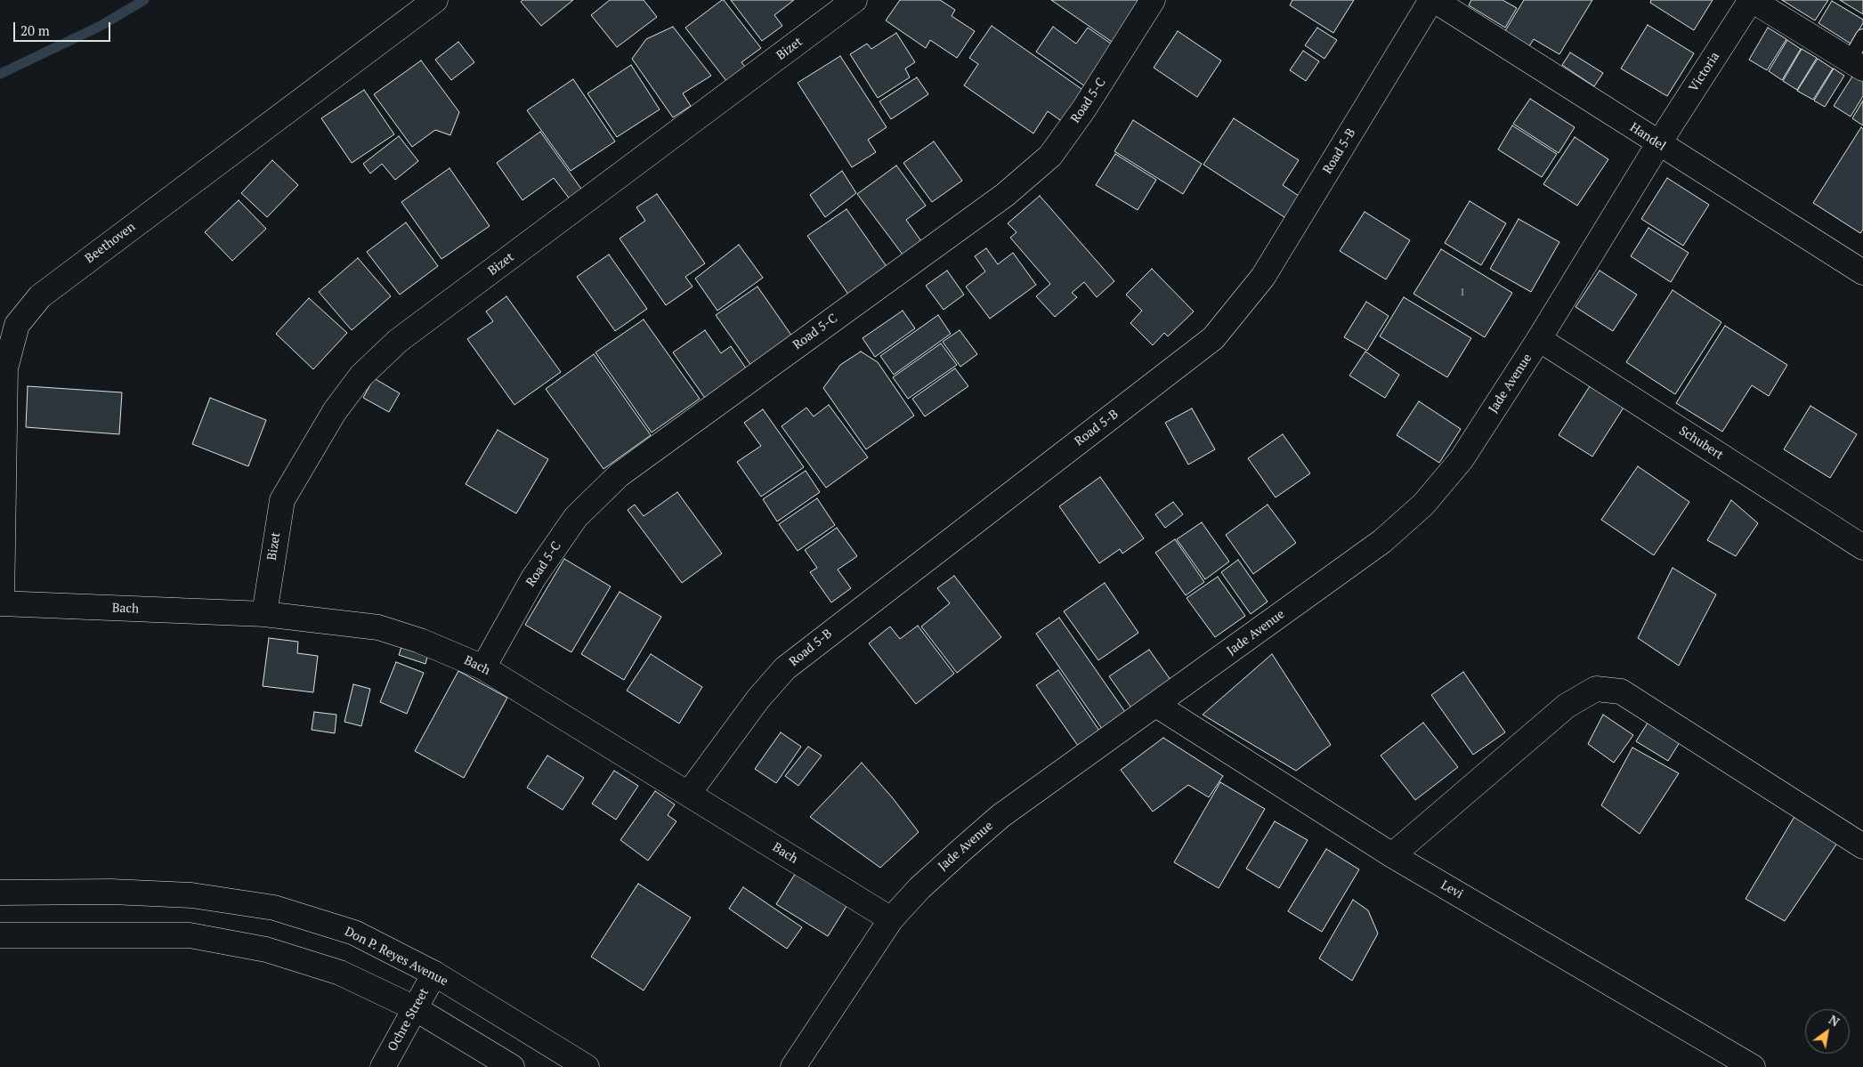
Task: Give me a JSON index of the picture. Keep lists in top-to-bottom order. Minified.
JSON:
{"streets":{"street":["Bizet","Victoria","Road 5-C","Handel","Road 5-B","Beethoven","Jade Avenue","Schubert","Bach","Levi","Don P. Reyes Avenue","Ochre Street"]},"crossings":[["Bizet","Bach"],["Victoria","Handel"],["Victoria","Jade Avenue"],["Road 5-C","Bach"],["Handel","Road 5-B"],["Handel","Jade Avenue"],["Road 5-B","Bach"],["Beethoven","Bach"],["Jade Avenue","Schubert"],["Jade Avenue","Bach"],["Jade Avenue","Levi"],["Don P. Reyes Avenue","Ochre Street"]],"house_numbers":["1"],"scale_bar":"20 m","north":"top right"}
